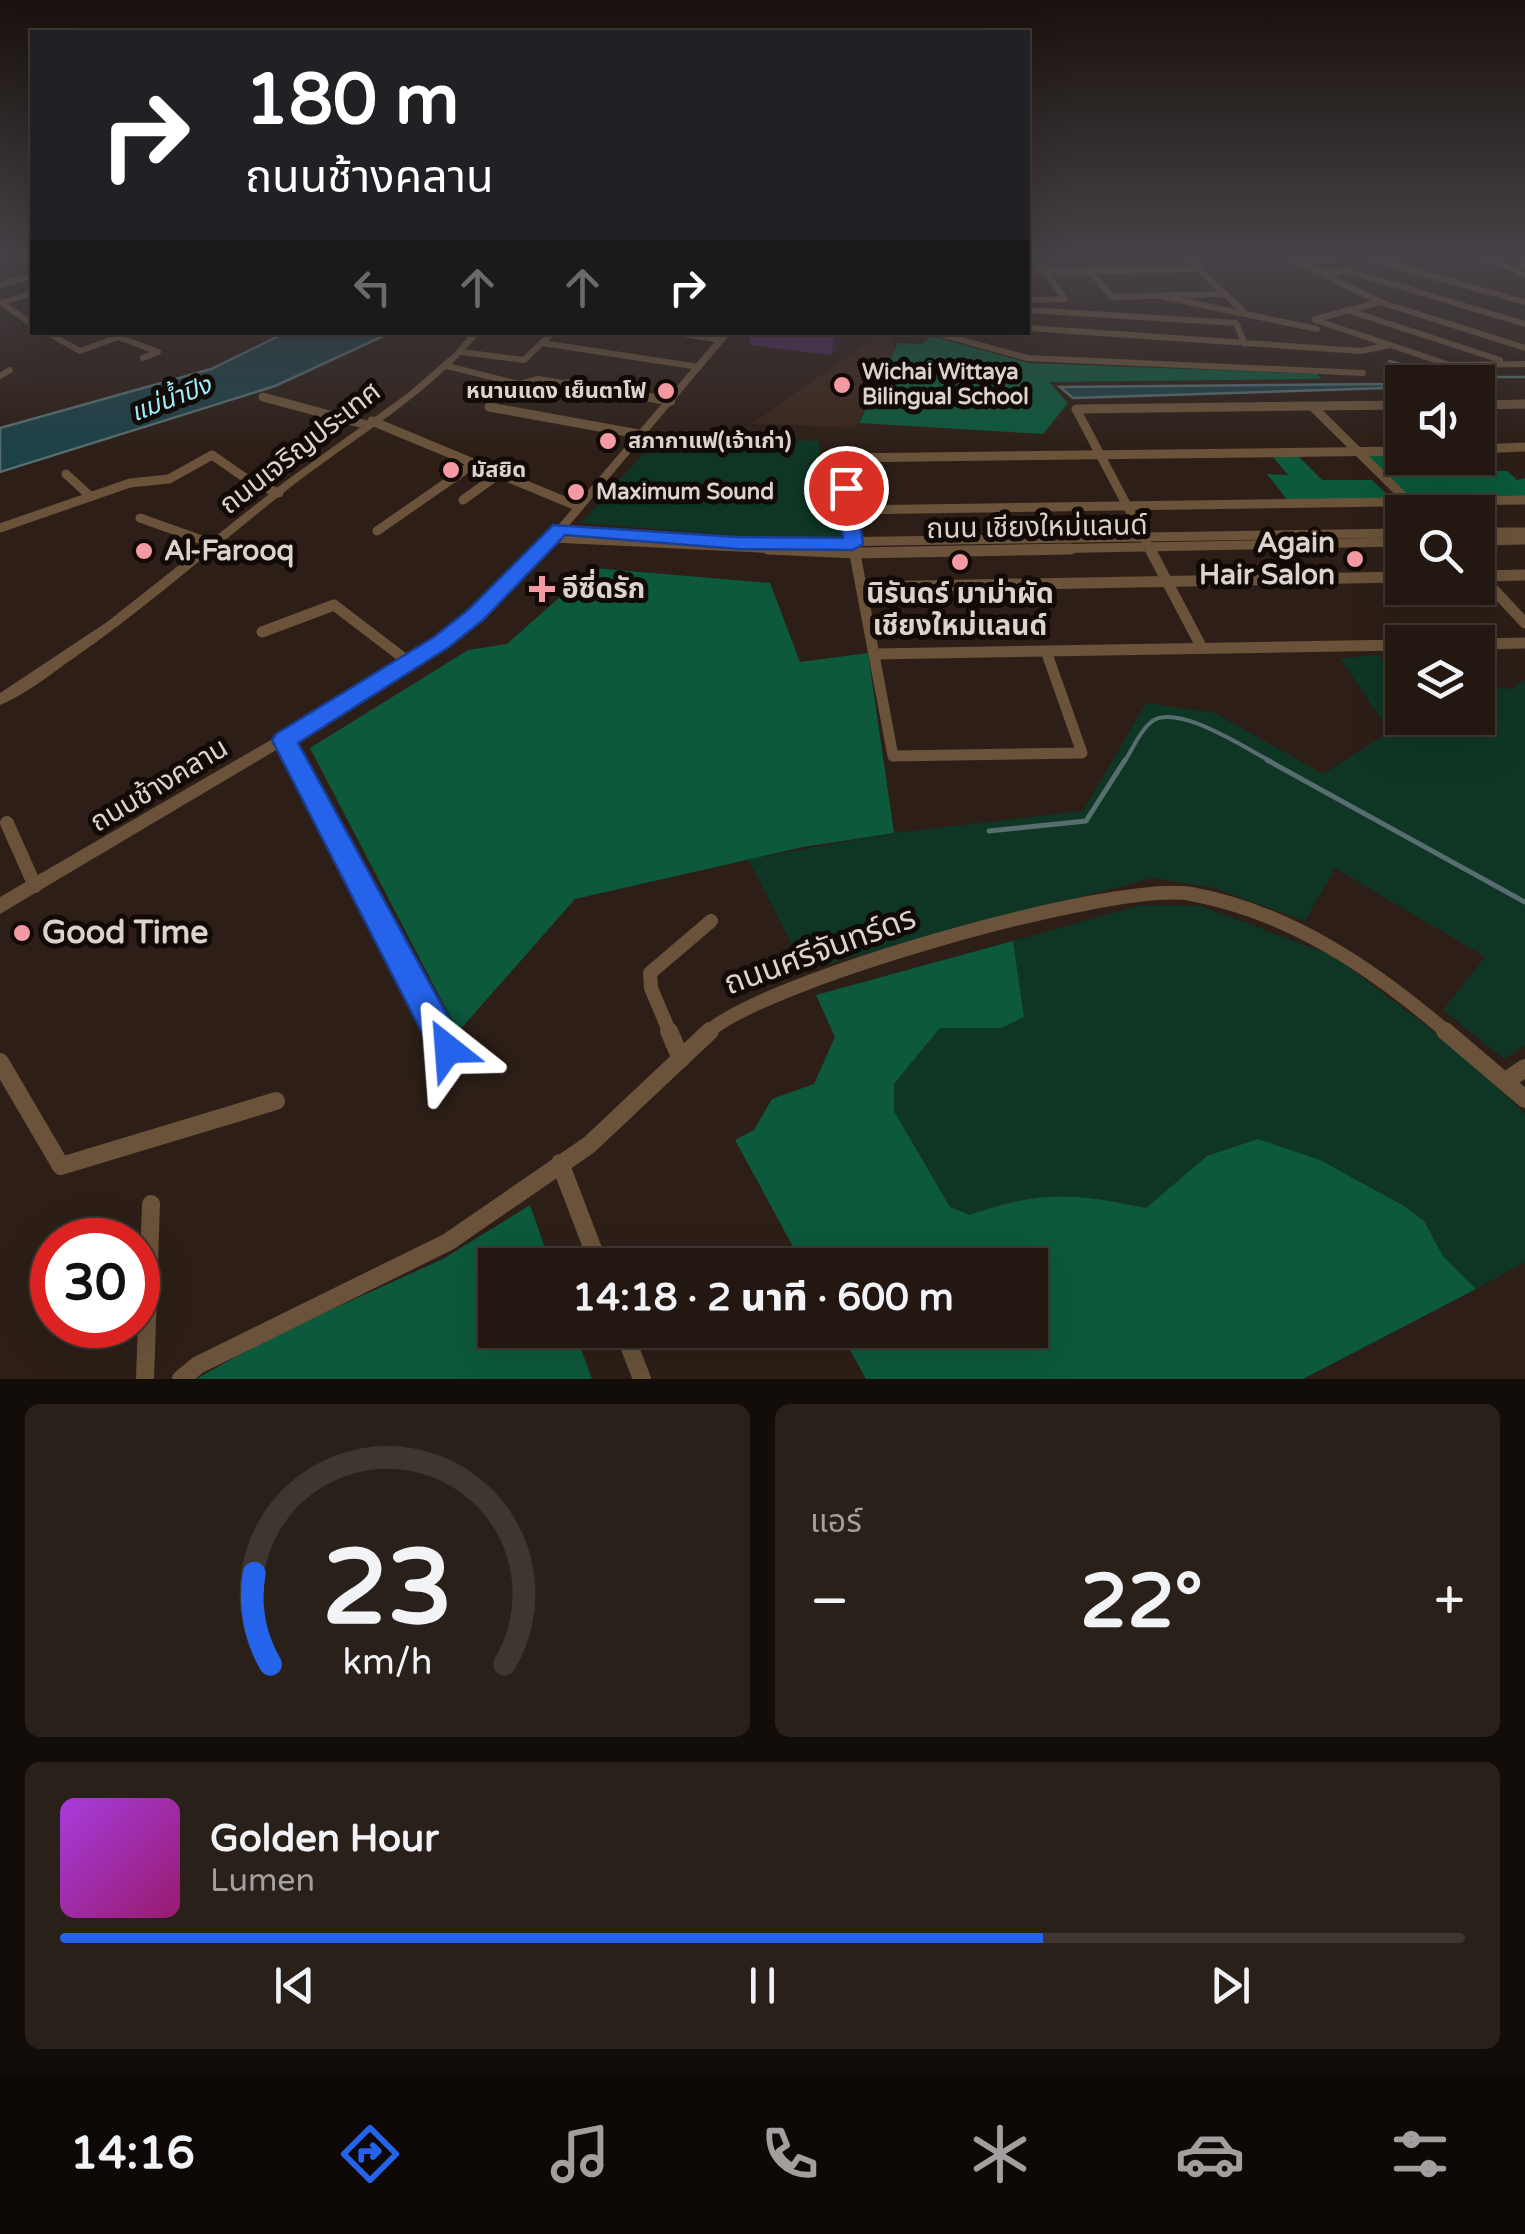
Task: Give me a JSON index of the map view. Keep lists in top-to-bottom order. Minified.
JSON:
{"streets":{"street":["ถนนเจริญประเทศ","ถนน เชียงใหม่แลนด์","ถนนช้างคลาน","ถนนศรีจันทร์ดร"]},"crossings":[["ถนน เชียงใหม่แลนด์","ถนนช้างคลาน"]],"water":["แม่น้ำปิง"],"places":{"other":["Wichai Wittaya Bilingual School","หนานแดง เย็นตาโฟ","สภากาแฟ(เจ้าเก่า)","มัสยิด","Maximum Sound","Al-Farooq","Again Hair Salon","นิรันดร์ มาม่าผัด เชียงใหม่แลนด์","Good Time"],"health":["อีซี่ดรัก"]},"page":{"turn":["180 m","ถนนช้างคลาน"],"limit":"30","trip":"14:18 · 2 นาที · 600 m","tile":"แอร์","heat":["−","22°","+"],"song":["Golden Hour","Lumen"],"tabs":"14:16","gauge":["23","km/h"]}}
